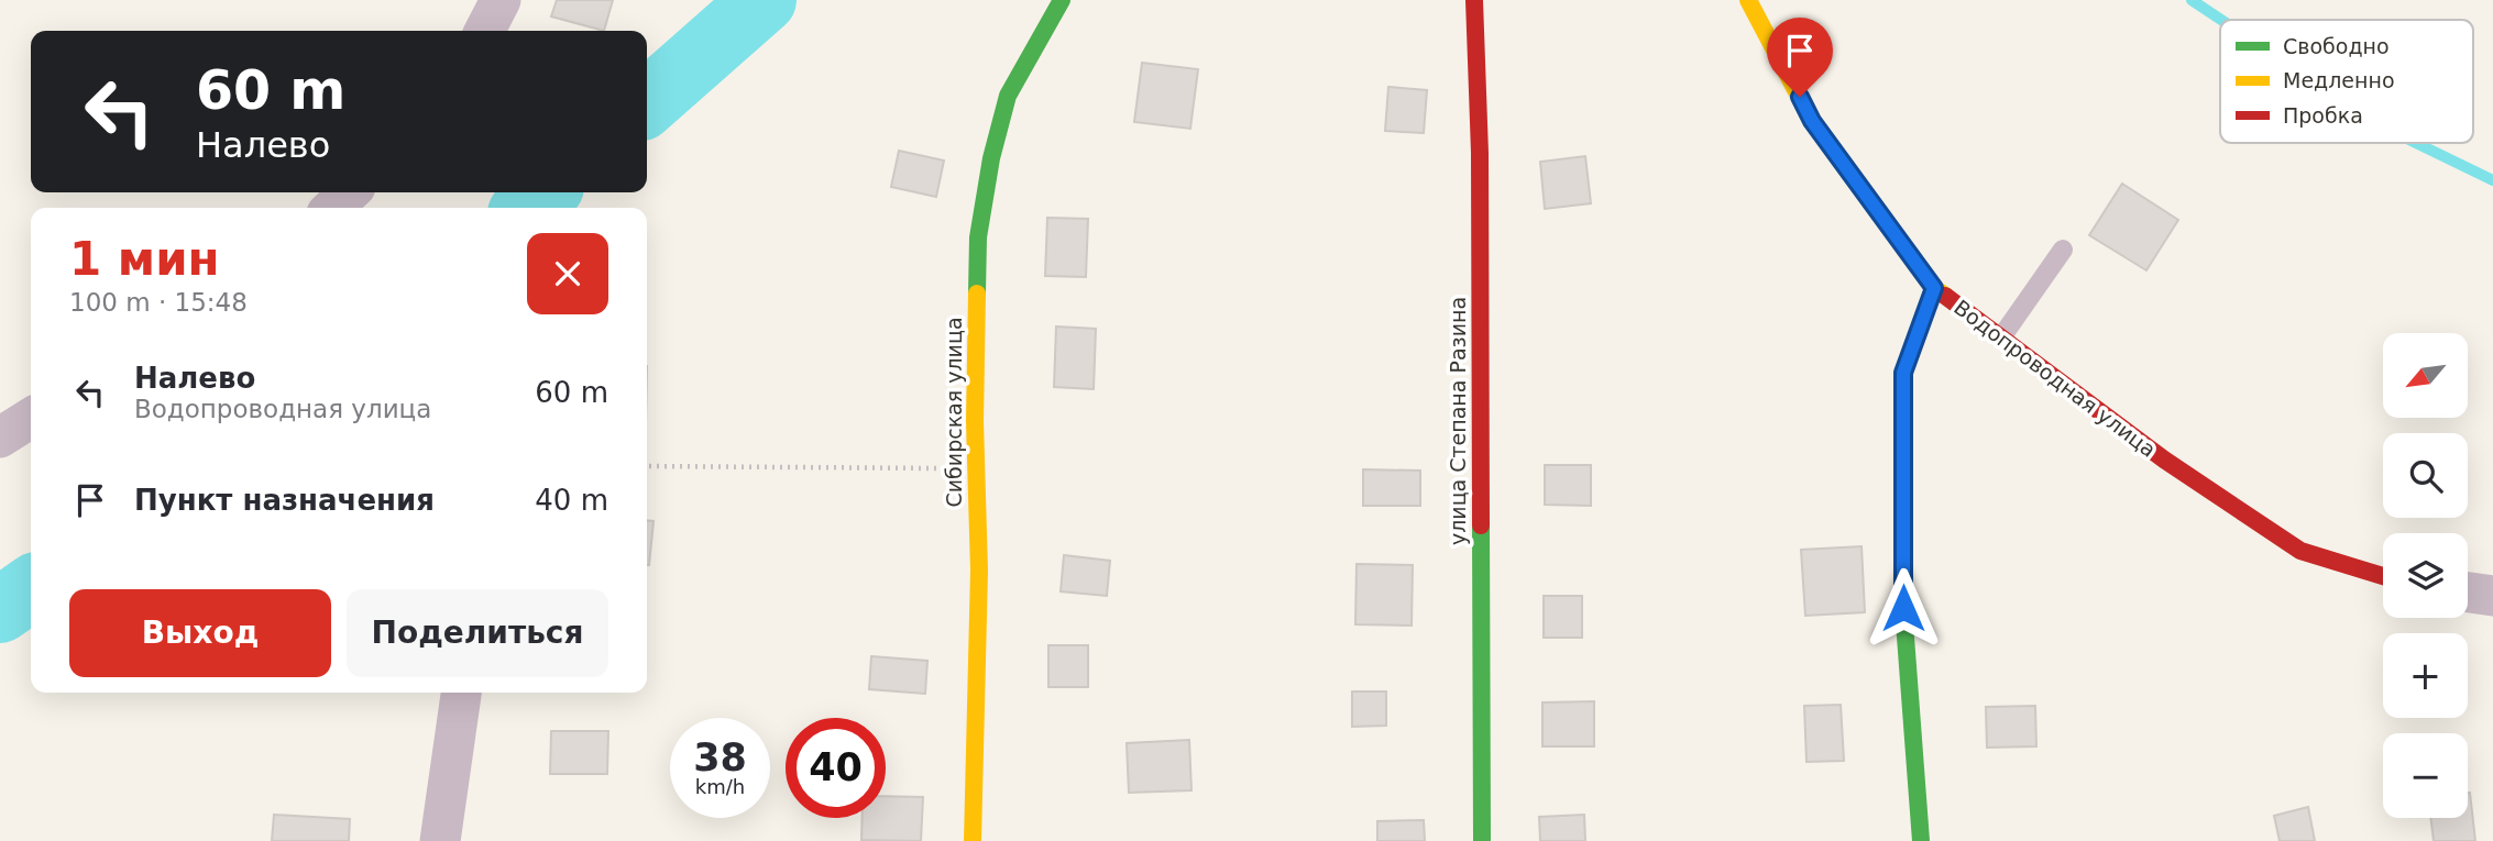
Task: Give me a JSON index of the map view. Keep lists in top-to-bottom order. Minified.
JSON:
{"streets":{"street":["Водопроводная улица","Сибирская улица","улица Степана Разина"]},"legend":["Свободно","Медленно","Пробка"],"north":"bottom left","page":{"turn":["60 m","Налево"],"heading":["1 мин","100 m · 15:48"],"map_buttons":["+","−"],"list":[{"name":"Налево","note":"Водопроводная улица","value":"60 m"},{"name":"Пункт назначения","value":"40 m"}],"buttons":["Выход","Поделиться"],"speed":"38 km/h","limit":"40"}}
